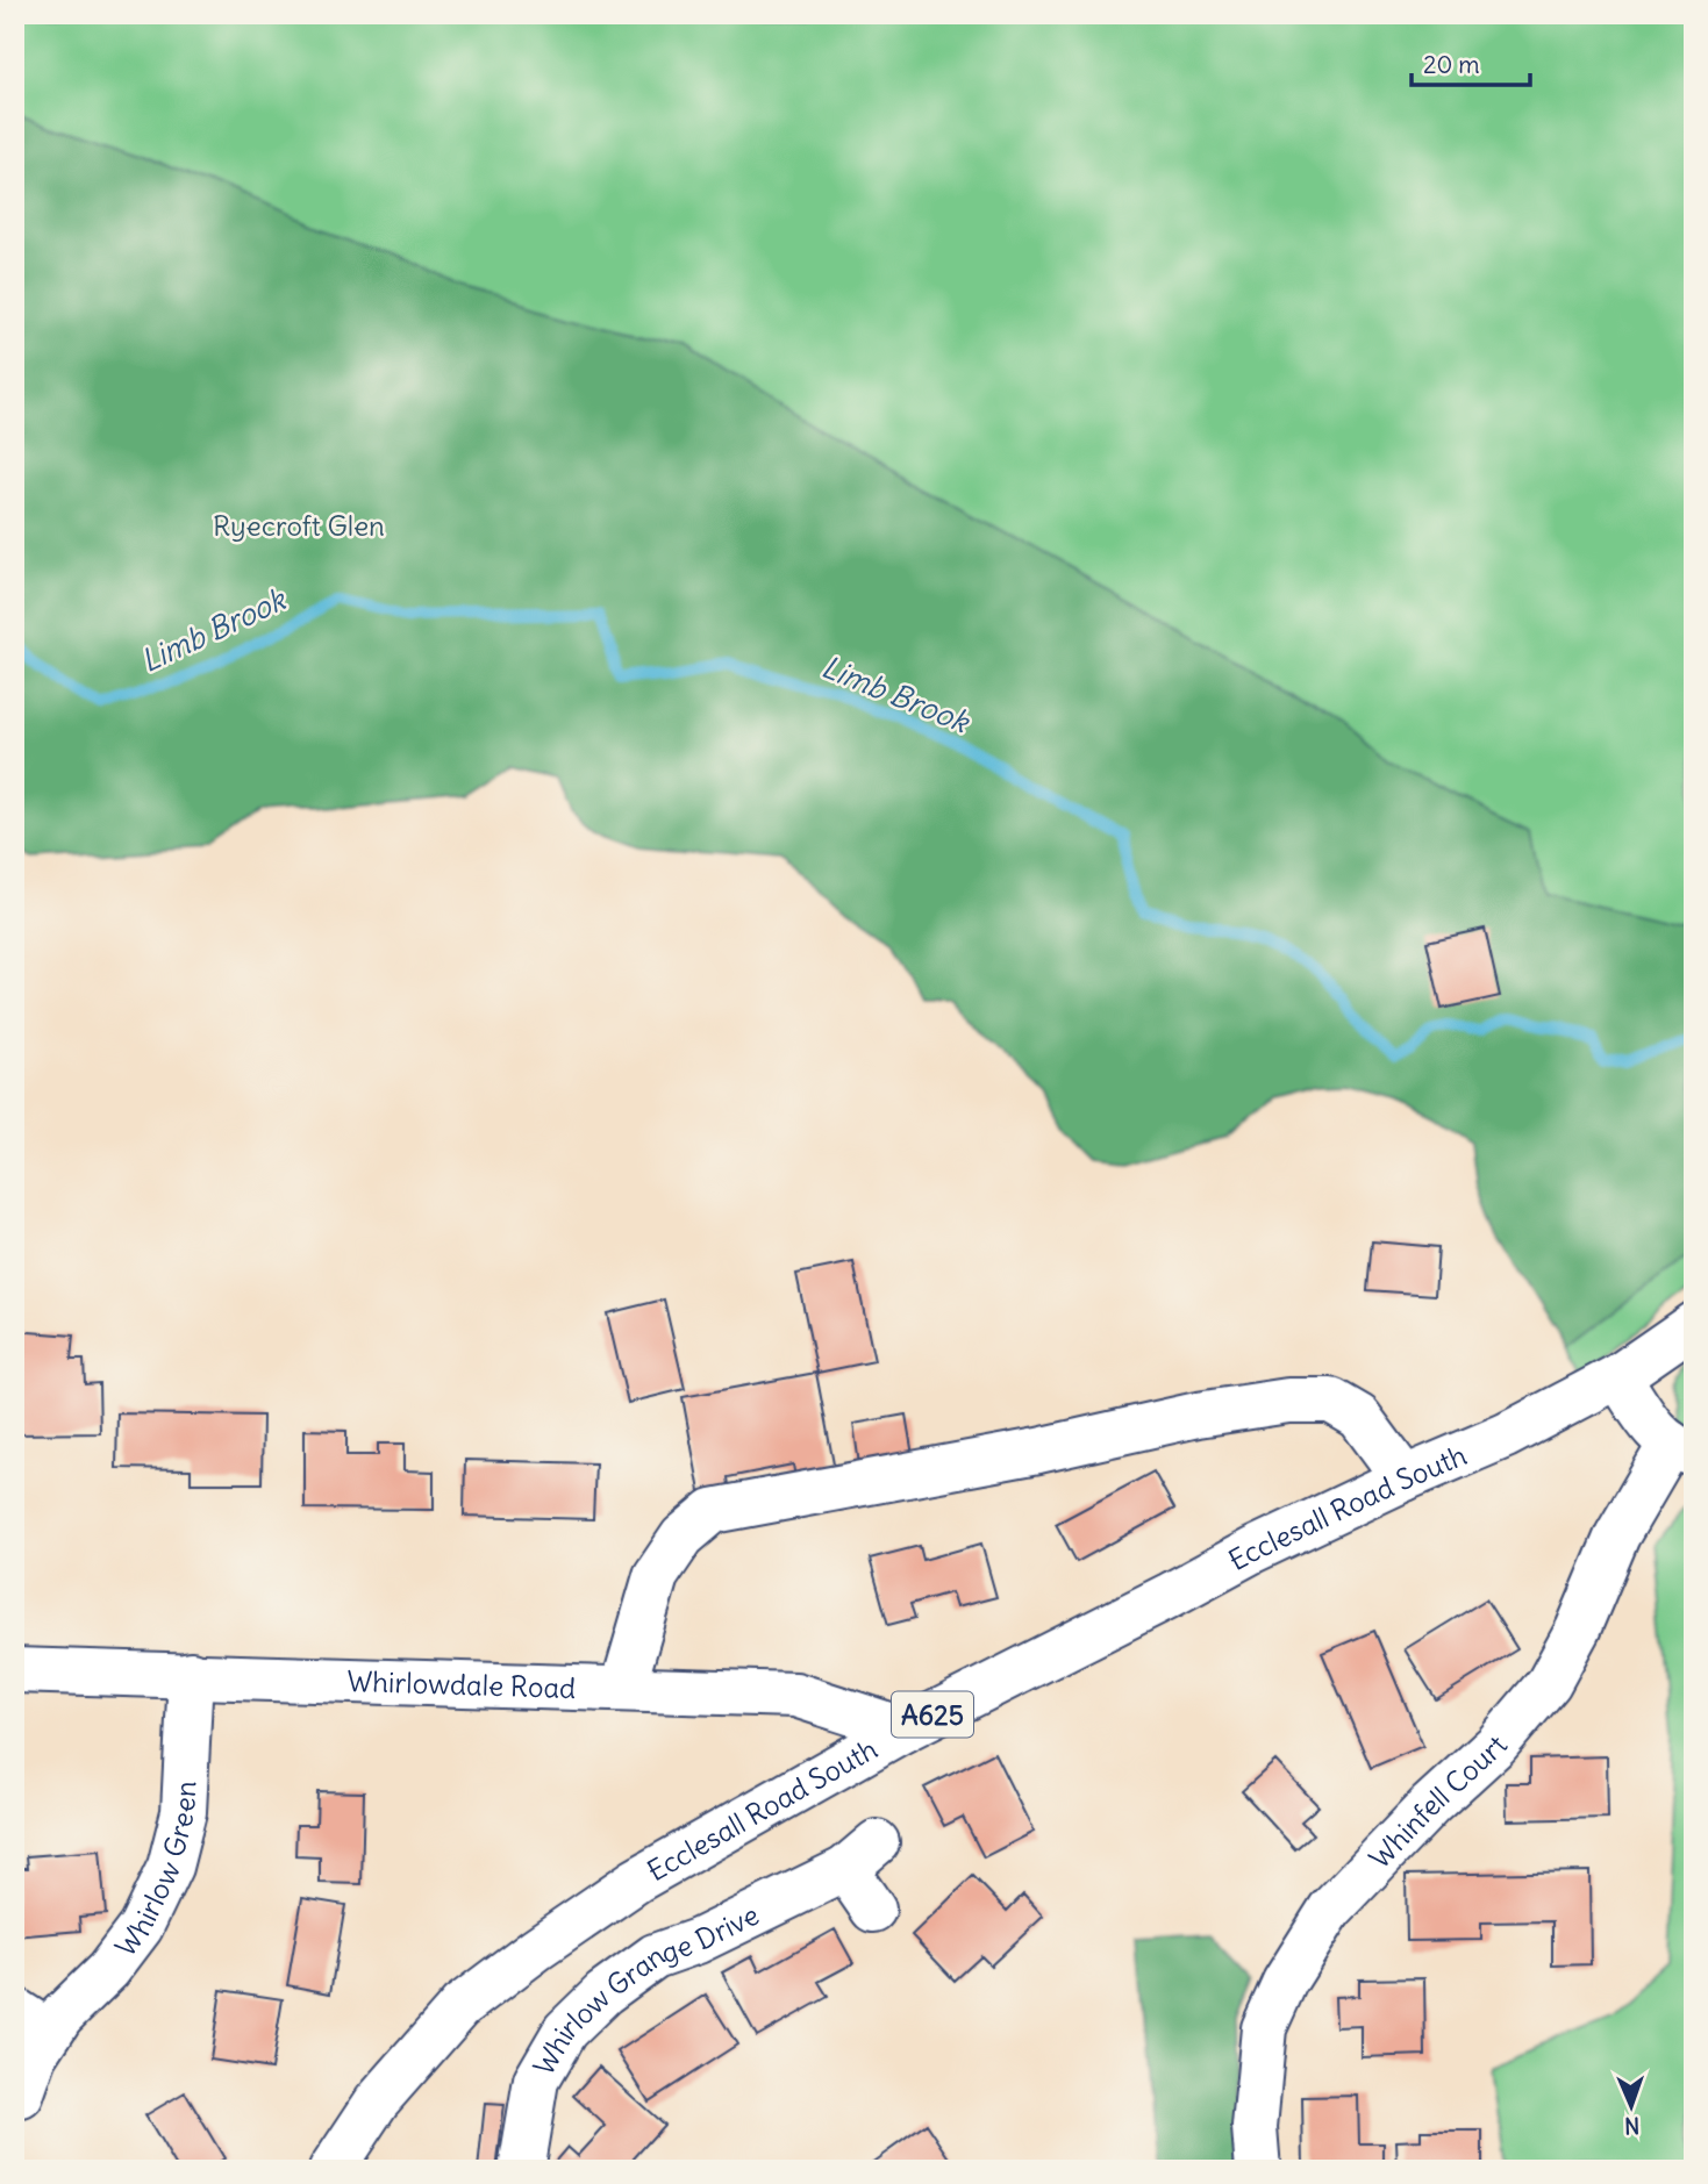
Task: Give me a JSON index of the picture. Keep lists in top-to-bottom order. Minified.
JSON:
{"streets":{"main road":["Ecclesall Road South","Whirlowdale Road","A625","Whinfell Court","Whirlow Green","Whirlow Grange Drive"]},"crossings":[["Ecclesall Road South","Whirlowdale Road"],["Whirlowdale Road","Whirlow Green"]],"water":["Limb Brook"],"parks":["Ryecroft Glen"],"scale_bar":"20 m","north":"bottom"}
